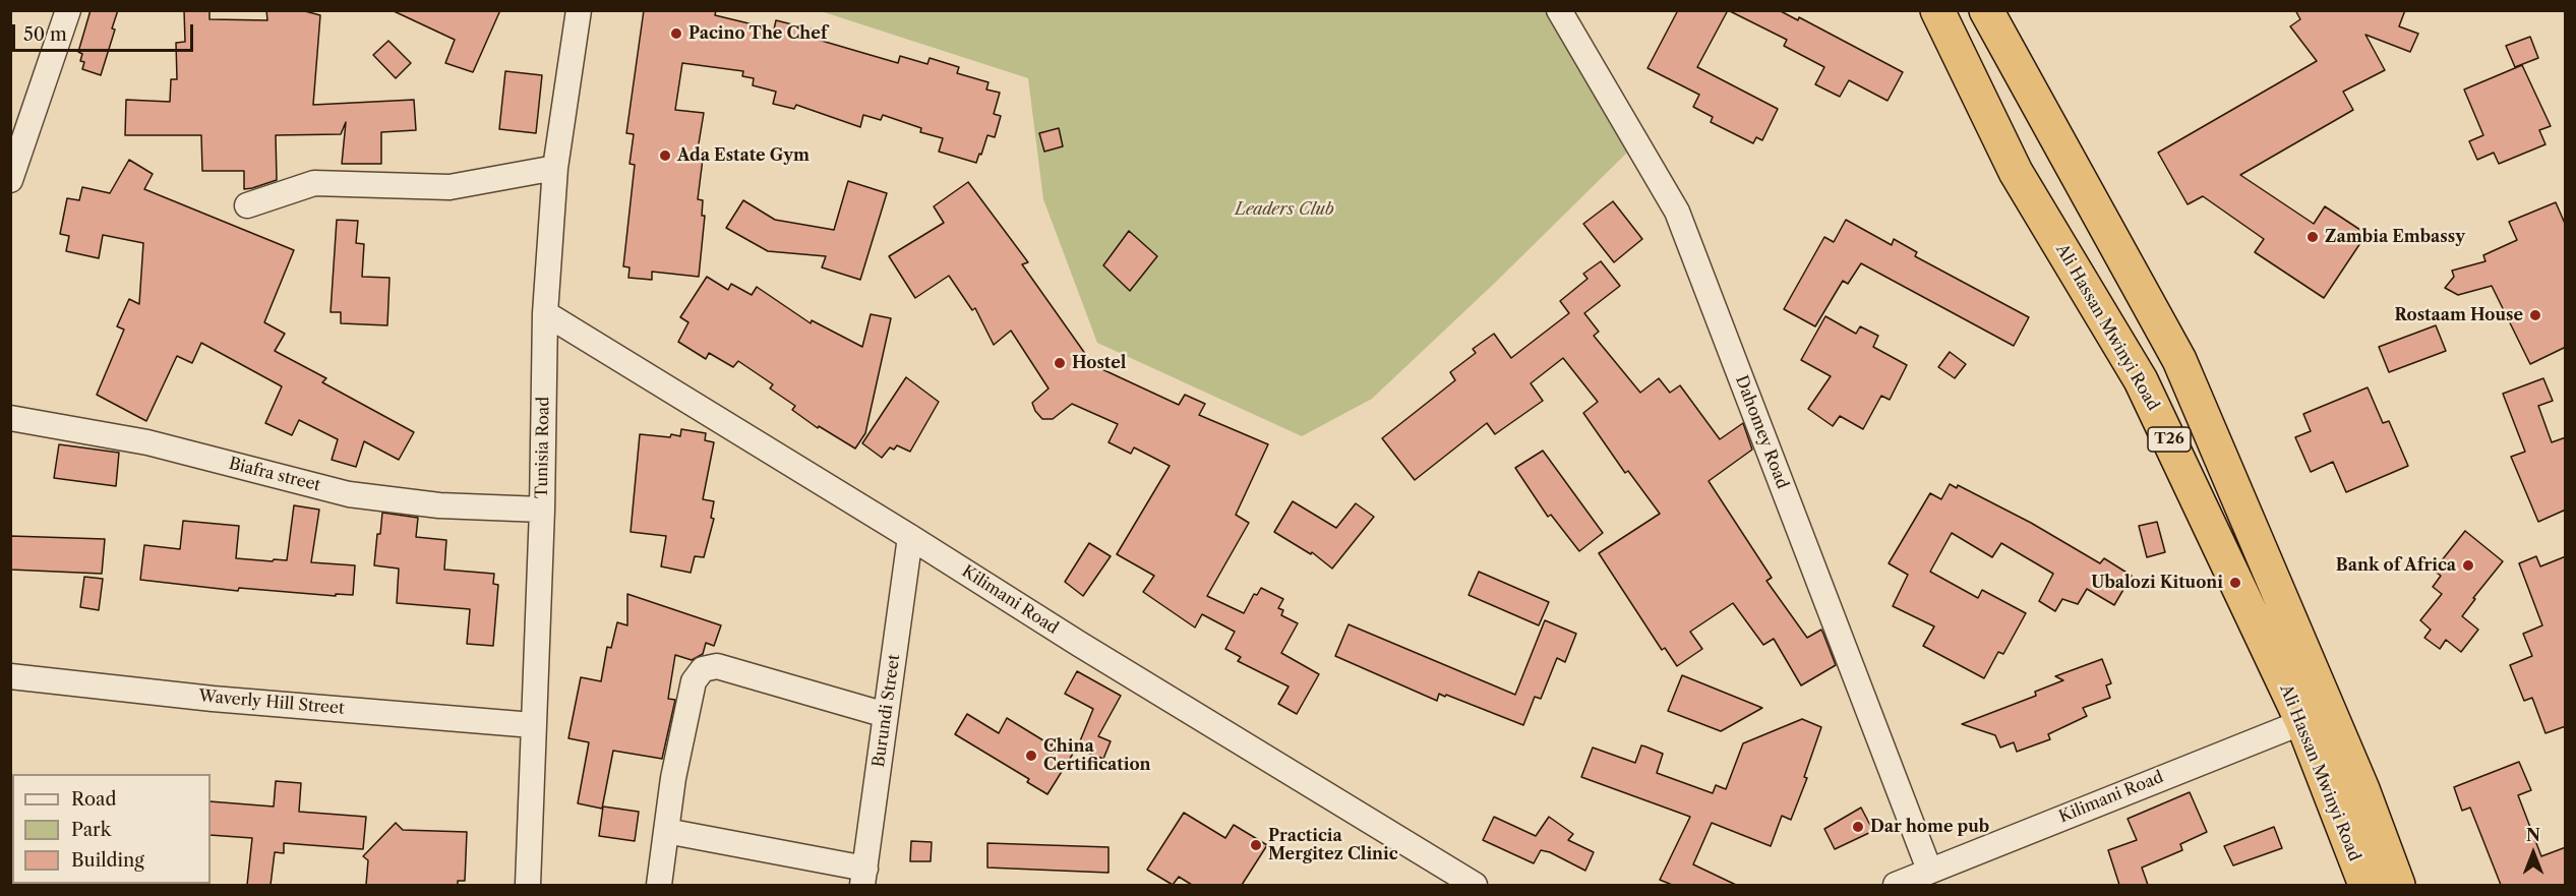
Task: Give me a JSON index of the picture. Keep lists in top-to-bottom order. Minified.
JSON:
{"streets":{"highway":["Ali Hassan Mwinyi Road","T26"],"street":["Dahomey Road","Tunisia Road","Biafra street","Kilimani Road","Waverly Hill Street","Burundi Street"]},"crossings":[["Ali Hassan Mwinyi Road","Kilimani Road"],["Dahomey Road","Kilimani Road"],["Tunisia Road","Biafra street"],["Tunisia Road","Kilimani Road"],["Tunisia Road","Waverly Hill Street"],["Kilimani Road","Burundi Street"]],"parks":["Leaders Club"],"places":["Pacino The Chef","Ada Estate Gym","Zambia Embassy","Rostaam House","Hostel","Bank of Africa","Ubalozi Kituoni","China Certification","Dar home pub","Practicia Mergitez Clinic"],"legend":["Road","Park","Building"],"scale_bar":"50 m","north":"top"}
